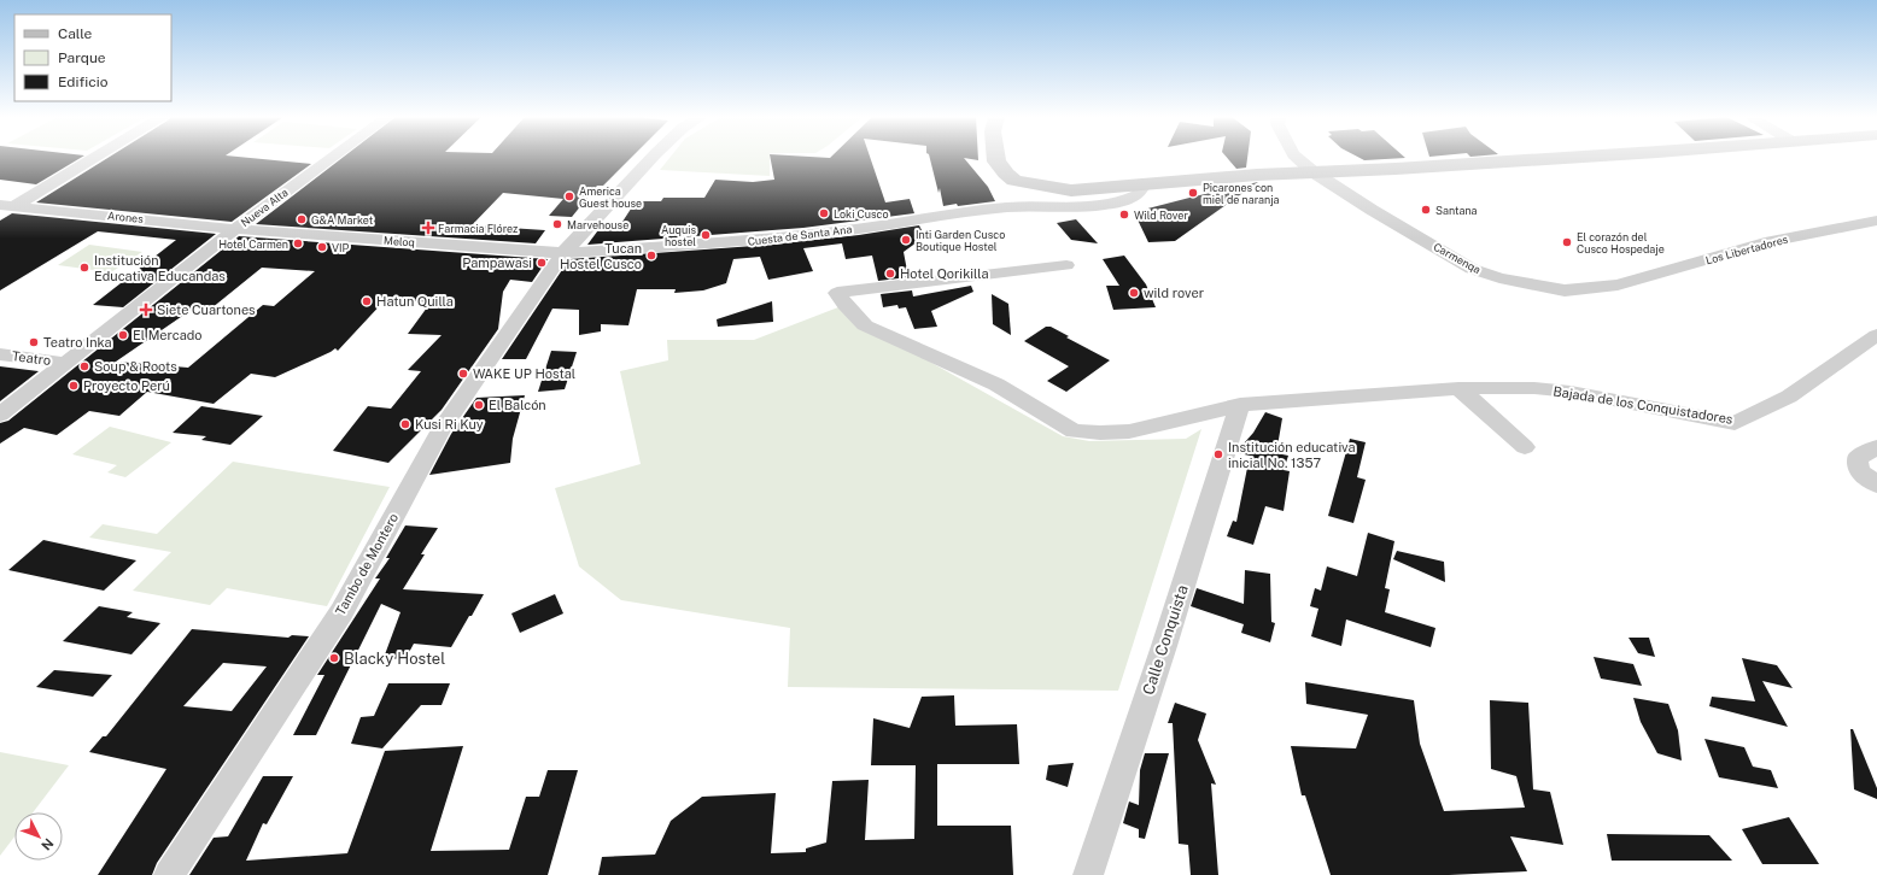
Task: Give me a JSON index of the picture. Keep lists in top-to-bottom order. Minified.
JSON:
{"streets":{"street":["Nueva Alta","Arones","Cuesta de Santa Ana","Meloq","Los Libertadores","Carmenqa","Teatro","Bajada de los Conquistadores","Tambo de Montero","Calle Conquista"]},"crossings":[["Nueva Alta","Arones"],["Nueva Alta","Meloq"],["Arones","Meloq"],["Cuesta de Santa Ana","Meloq"],["Cuesta de Santa Ana","Tambo de Montero"],["Meloq","Tambo de Montero"],["Los Libertadores","Carmenqa"],["Bajada de los Conquistadores","Calle Conquista"]],"places":{"other":["Picarones con miel de naranja","America Guest house","Santana","Loki Cusco","Wild Rover","G&A Market","Marvehouse","Auquis hostel","Inti Garden Cusco Boutique Hostel","El corazón del Cusco Hospedaje","Hotel Carmen","VIP","Tucan Hostel Cusco","Pampawasi","Institución Educativa Educandas","Hotel Qorikilla","wild rover","Hatun Quilla","El Mercado","Teatro Inka","Soup & Roots","WAKE UP Hostal","Proyecto Perú","El Balcón","Kusi Ri Kuy","Institución educativa inicial No. 1357","Blacky Hostel"],"health":["Farmacia Flórez","Siete Cuartones"]},"legend":["Calle","Parque","Edificio"],"north":"bottom right"}
